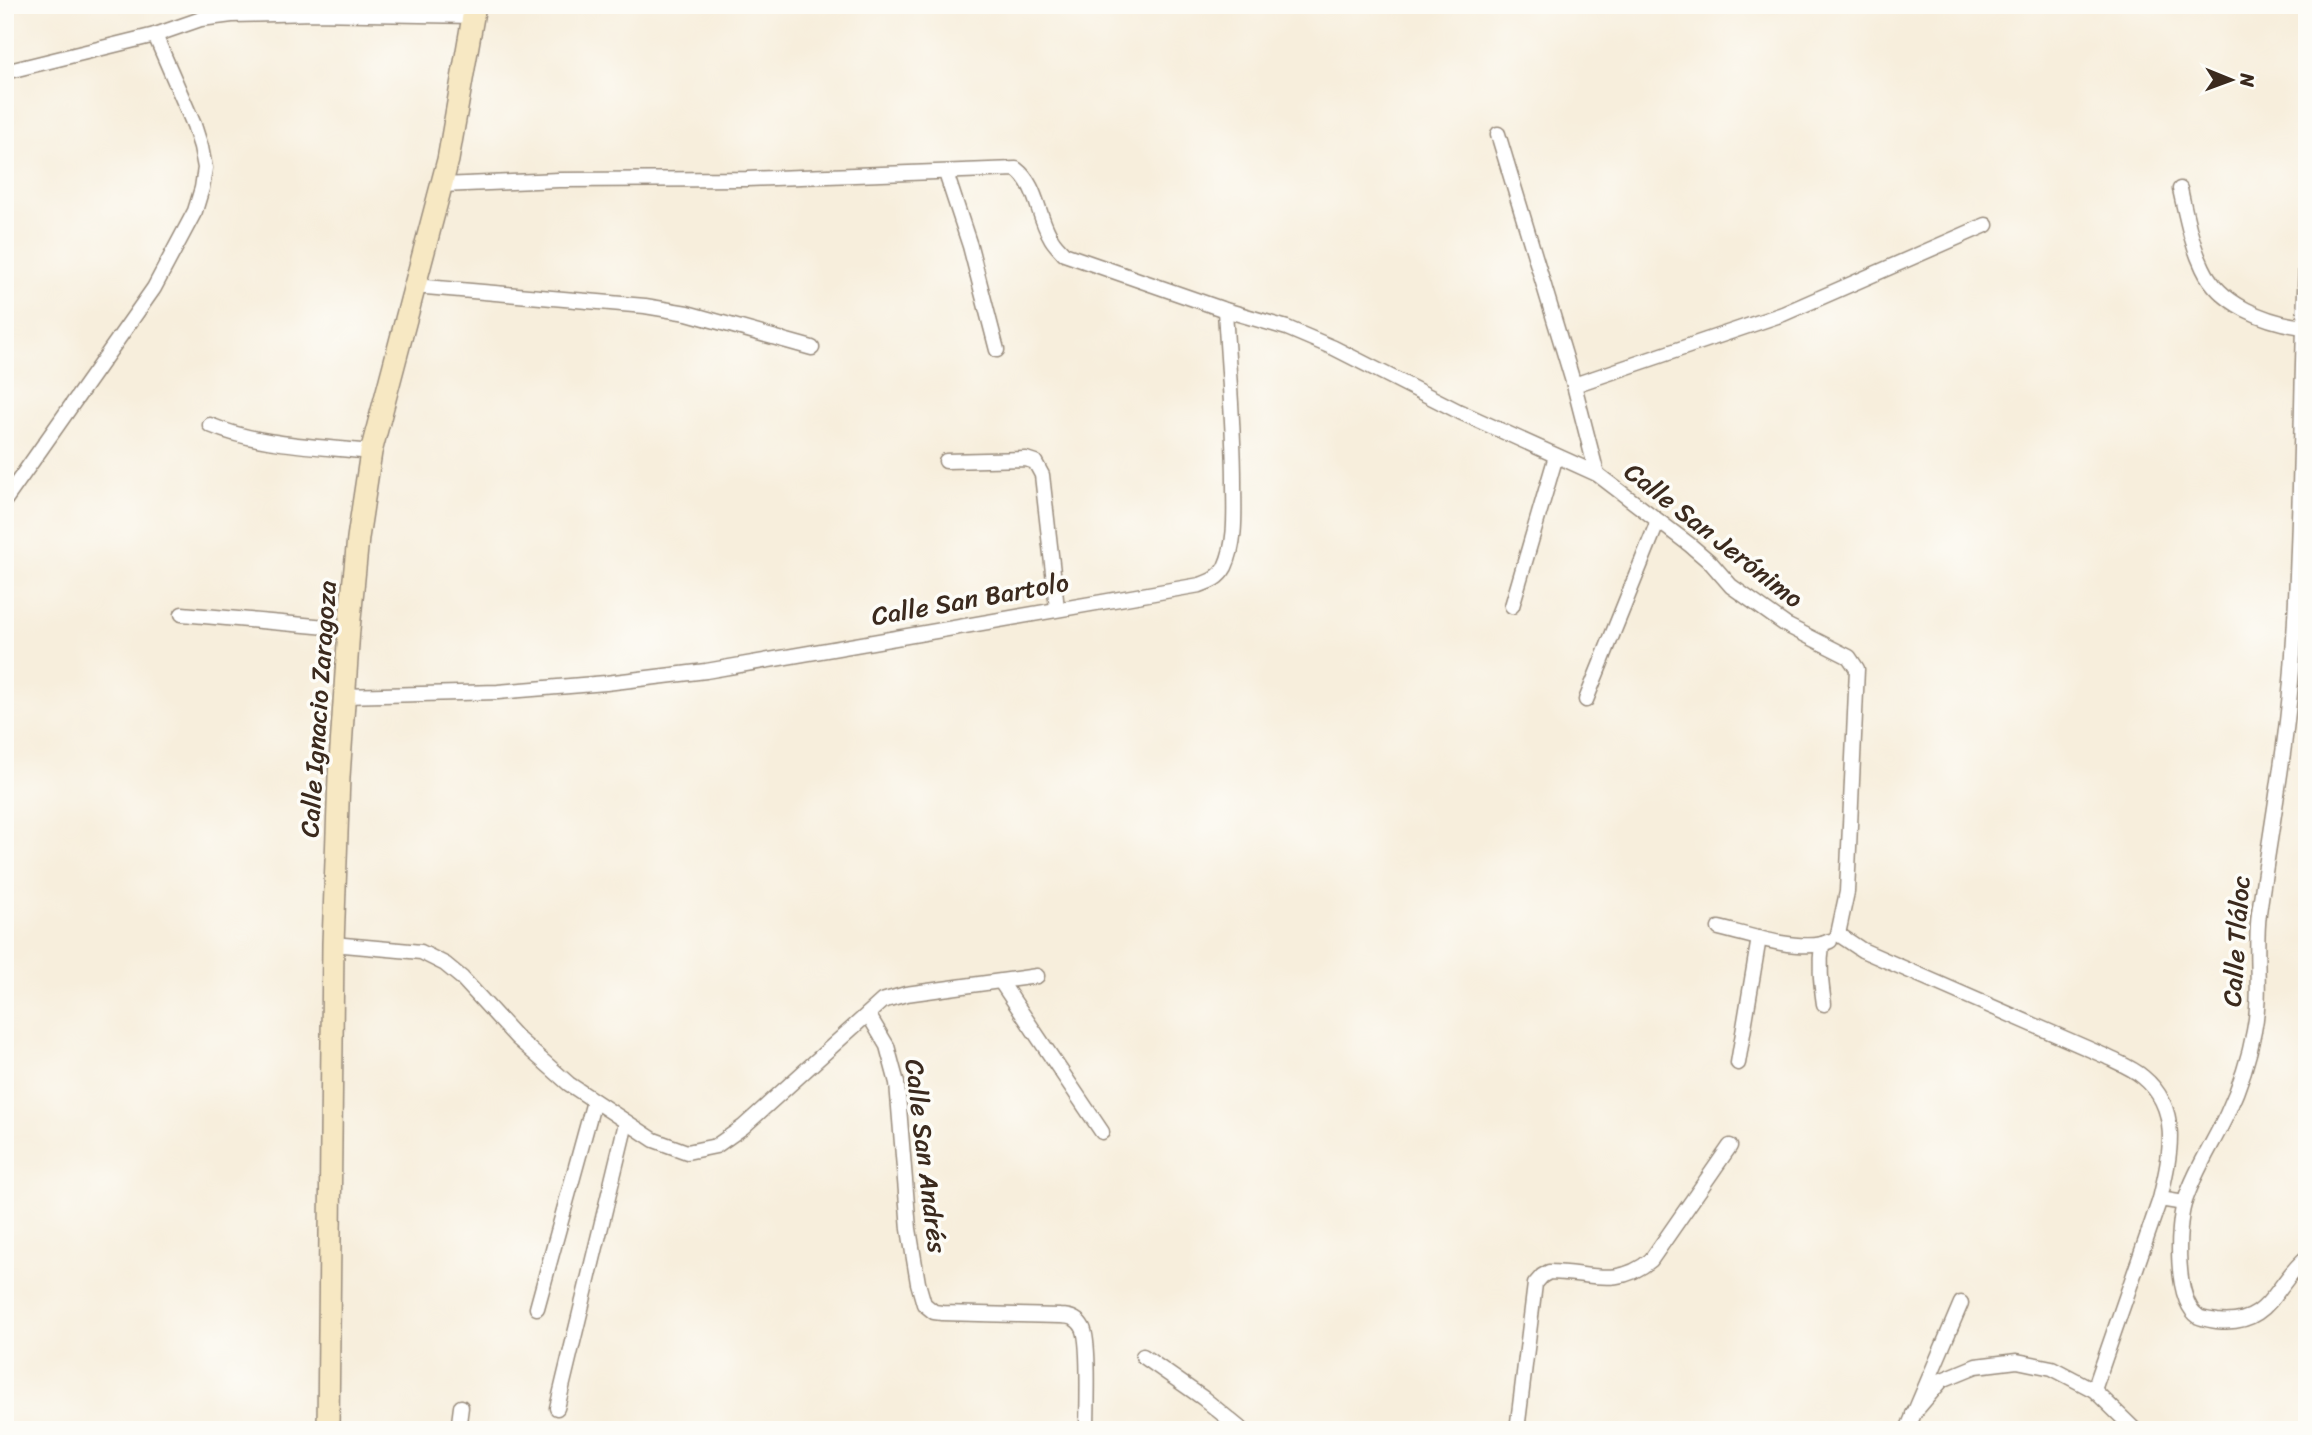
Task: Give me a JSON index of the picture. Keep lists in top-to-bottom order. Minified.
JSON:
{"streets":{"street":["Calle San Jerónimo","Calle San Bartolo","Calle Ignacio Zaragoza","Calle Tláloc","Calle San Andrés"]},"crossings":[["Calle San Jerónimo","Calle San Bartolo"],["Calle San Bartolo","Calle Ignacio Zaragoza"]],"north":"right"}
